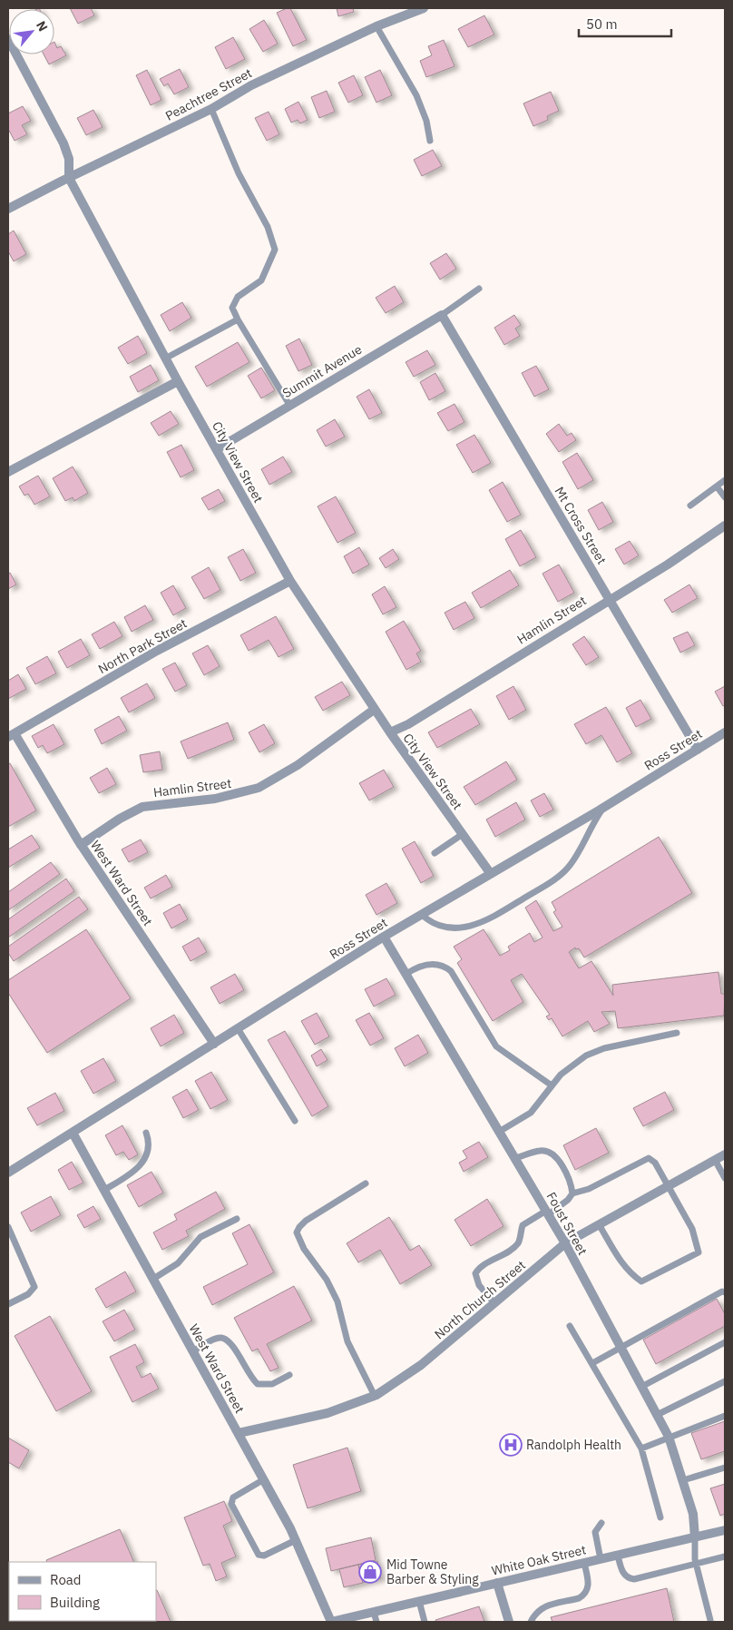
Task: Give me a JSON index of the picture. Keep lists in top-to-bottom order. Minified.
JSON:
{"streets":{"street":["Peachtree Street","Summit Avenue","City View Street","Mt Cross Street","Hamlin Street","North Park Street","Ross Street","West Ward Street","Foust Street","North Church Street","White Oak Street"]},"crossings":[["Peachtree Street","City View Street"],["Summit Avenue","City View Street"],["Summit Avenue","Mt Cross Street"],["City View Street","Hamlin Street"],["City View Street","North Park Street"],["City View Street","Ross Street"],["Mt Cross Street","Hamlin Street"],["Mt Cross Street","Ross Street"],["Hamlin Street","West Ward Street"],["North Park Street","West Ward Street"],["Ross Street","West Ward Street"],["Ross Street","Foust Street"],["West Ward Street","North Church Street"],["West Ward Street","White Oak Street"],["Foust Street","North Church Street"],["Foust Street","White Oak Street"]],"places":{"hospital":["Randolph Health"],"shop":["Mid Towne Barber & Styling"]},"legend":["Road","Building"],"scale_bar":"50 m","north":"top right"}
